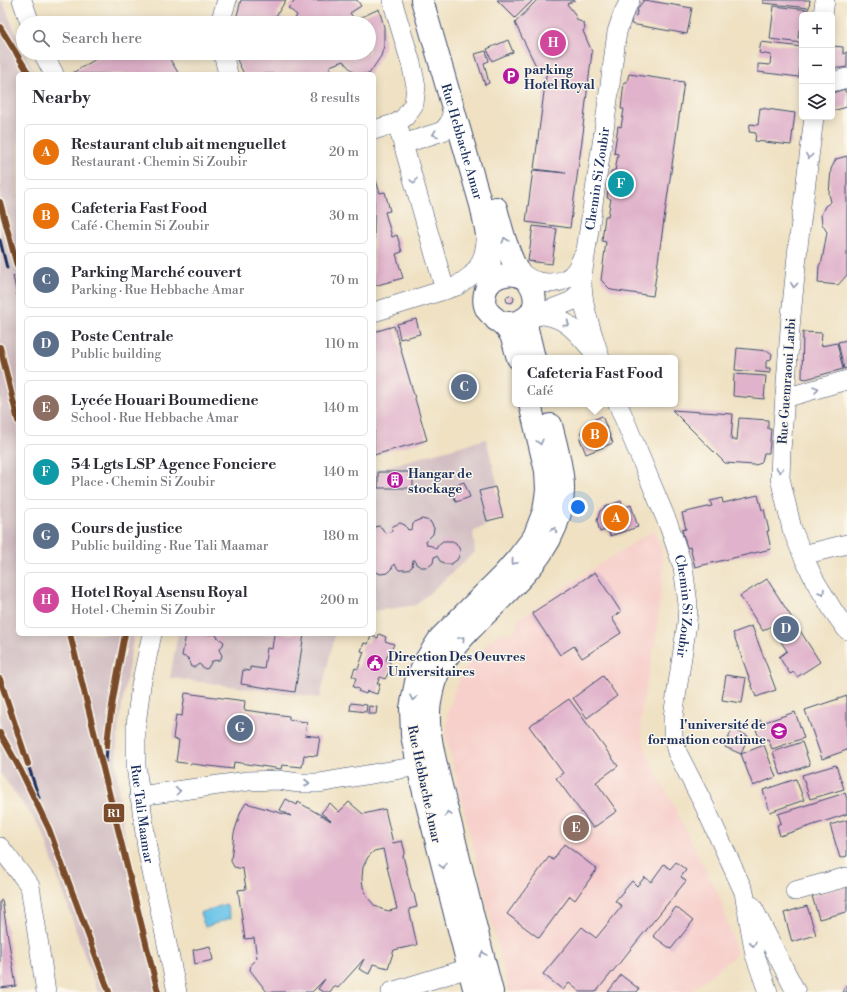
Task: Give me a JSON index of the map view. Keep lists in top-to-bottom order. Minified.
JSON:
{"streets":{"main road":["Rue Hebbache Amar"],"street":["Chemin Si Zoubir","Rue Guemraoui Larbi","Rue Tali Maamar"]},"one_way":["Rue Guemraoui Larbi"],"places":{"parking":["parking Hotel Royal"],"building":["Hangar de stockage"],"public building":["Direction Des Oeuvres Universitaires"],"school or university":["l'université de formation continue"]},"lines":["transit line R1"],"page":{"map_buttons":["+","−"],"search":"Search here","pins":["H","F","C","B","A","D","G","E"],"heading":["Nearby","8 results"],"list":[{"mark":"A","name":"Restaurant club ait menguellet","note":"Restaurant · Chemin Si Zoubir","value":"20 m"},{"mark":"B","name":"Cafeteria Fast Food","note":"Café · Chemin Si Zoubir","value":"30 m"},{"mark":"C","name":"Parking Marché couvert","note":"Parking · Rue Hebbache Amar","value":"70 m"},{"mark":"D","name":"Poste Centrale","note":"Public building","value":"110 m"},{"mark":"E","name":"Lycée Houari Boumediene","note":"School · Rue Hebbache Amar","value":"140 m"},{"mark":"F","name":"54 Lgts LSP Agence Fonciere","note":"Place · Chemin Si Zoubir","value":"140 m"},{"mark":"G","name":"Cours de justice","note":"Public building · Rue Tali Maamar","value":"180 m"},{"mark":"H","name":"Hotel Royal Asensu Royal","note":"Hotel · Chemin Si Zoubir","value":"200 m"}],"popup":["Cafeteria Fast Food","Café"]}}
